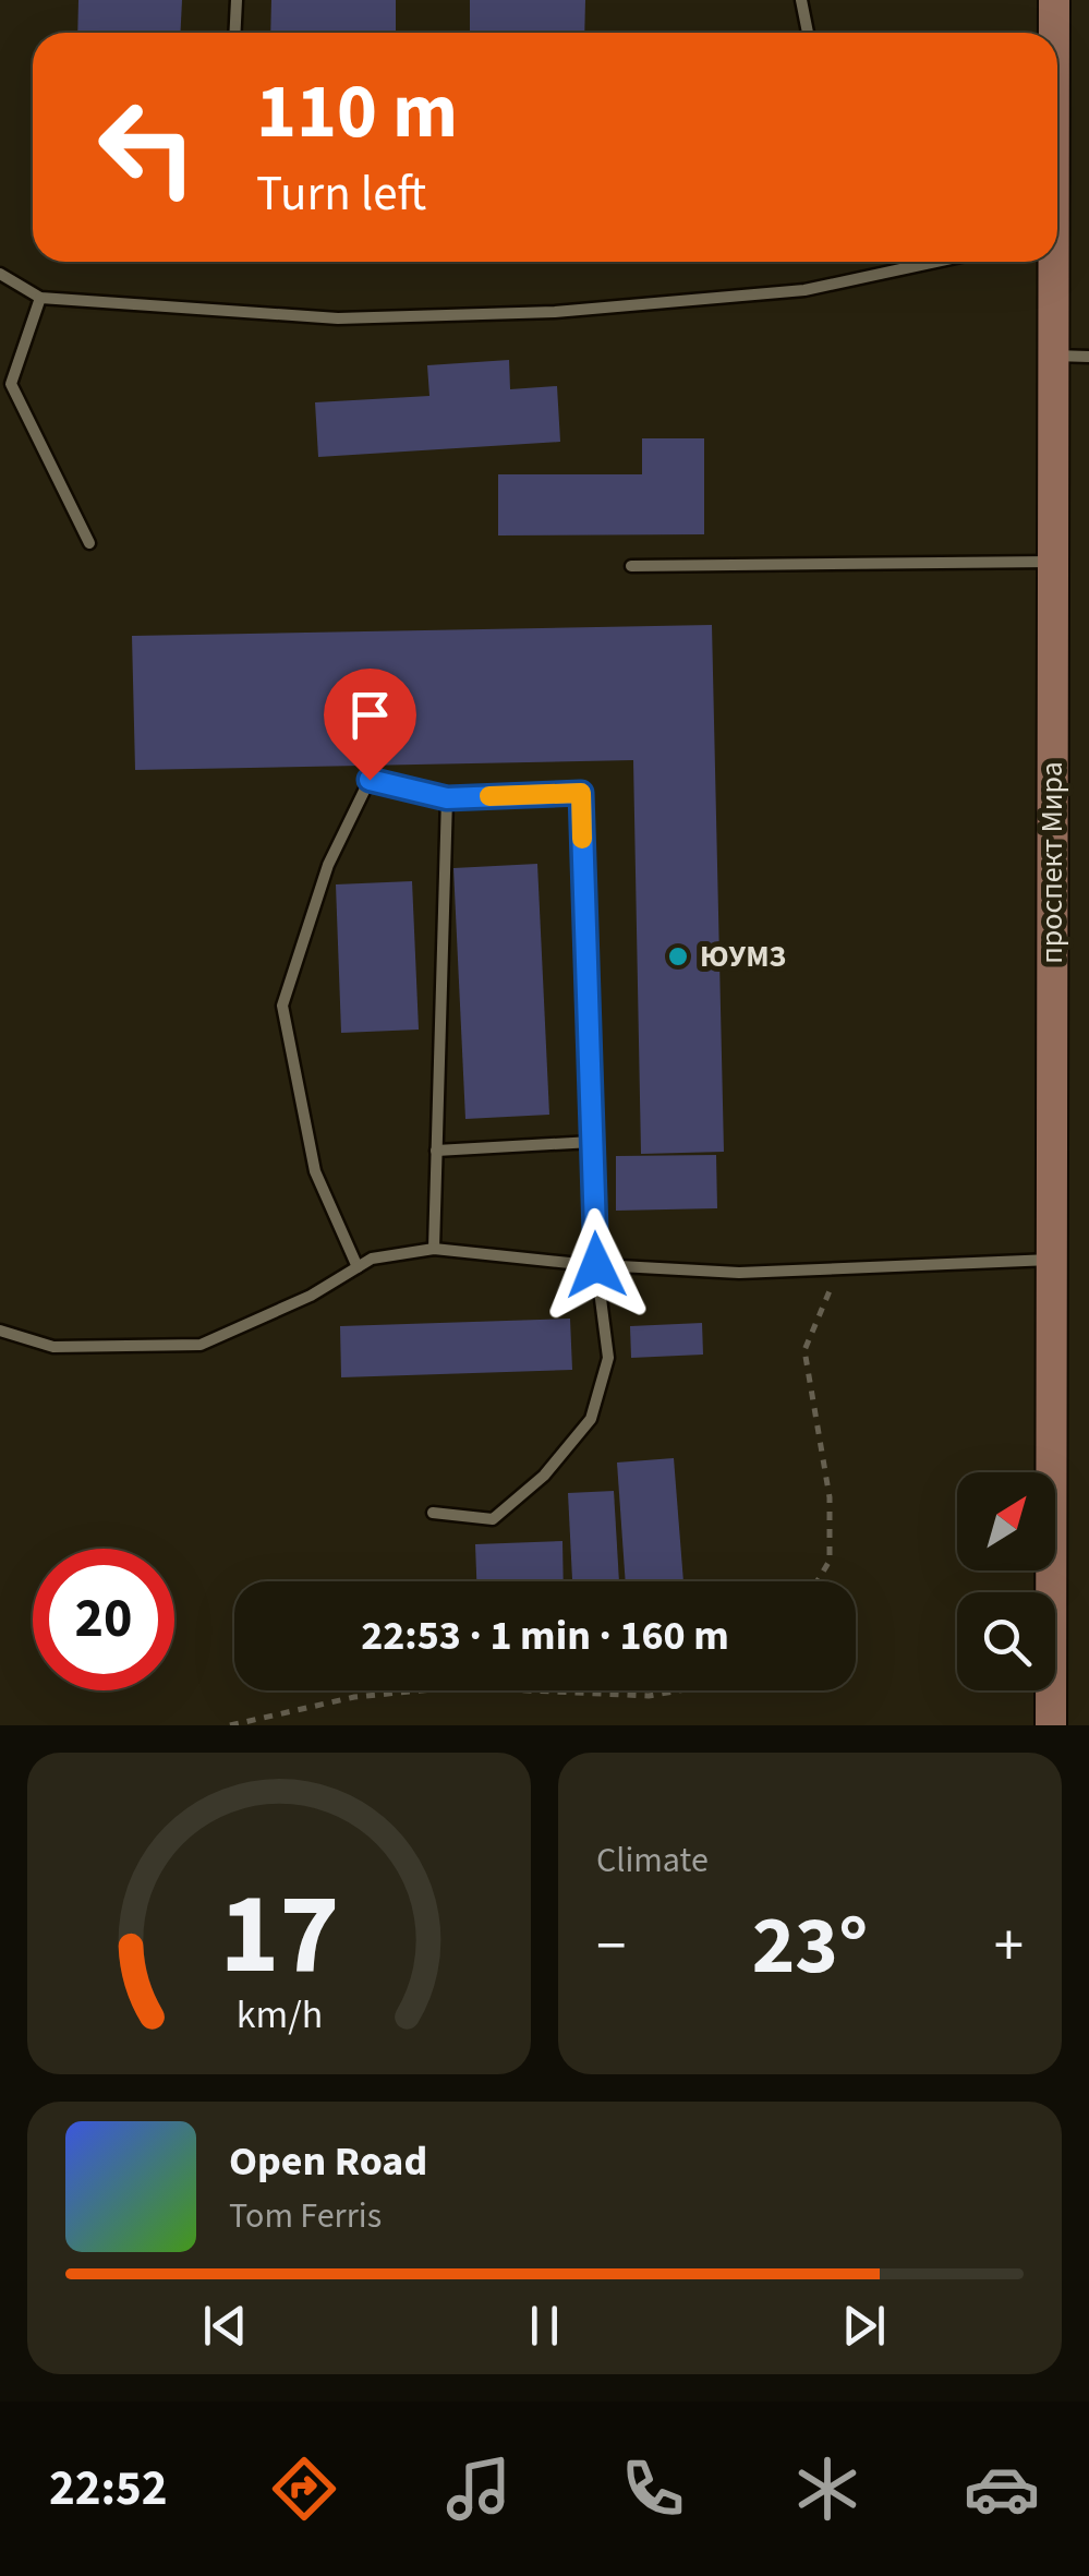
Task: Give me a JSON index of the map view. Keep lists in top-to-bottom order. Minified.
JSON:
{"streets":{"main road":["проспект Мира"]},"places":["ЮУМЗ"],"north":"top right","page":{"turn":["110 m","Turn left"],"limit":"20","trip":"22:53 · 1 min · 160 m","tile":"Climate","heat":["−","23°","+"],"song":["Open Road","Tom Ferris"],"tabs":"22:52","gauge":["17","km/h"]}}
